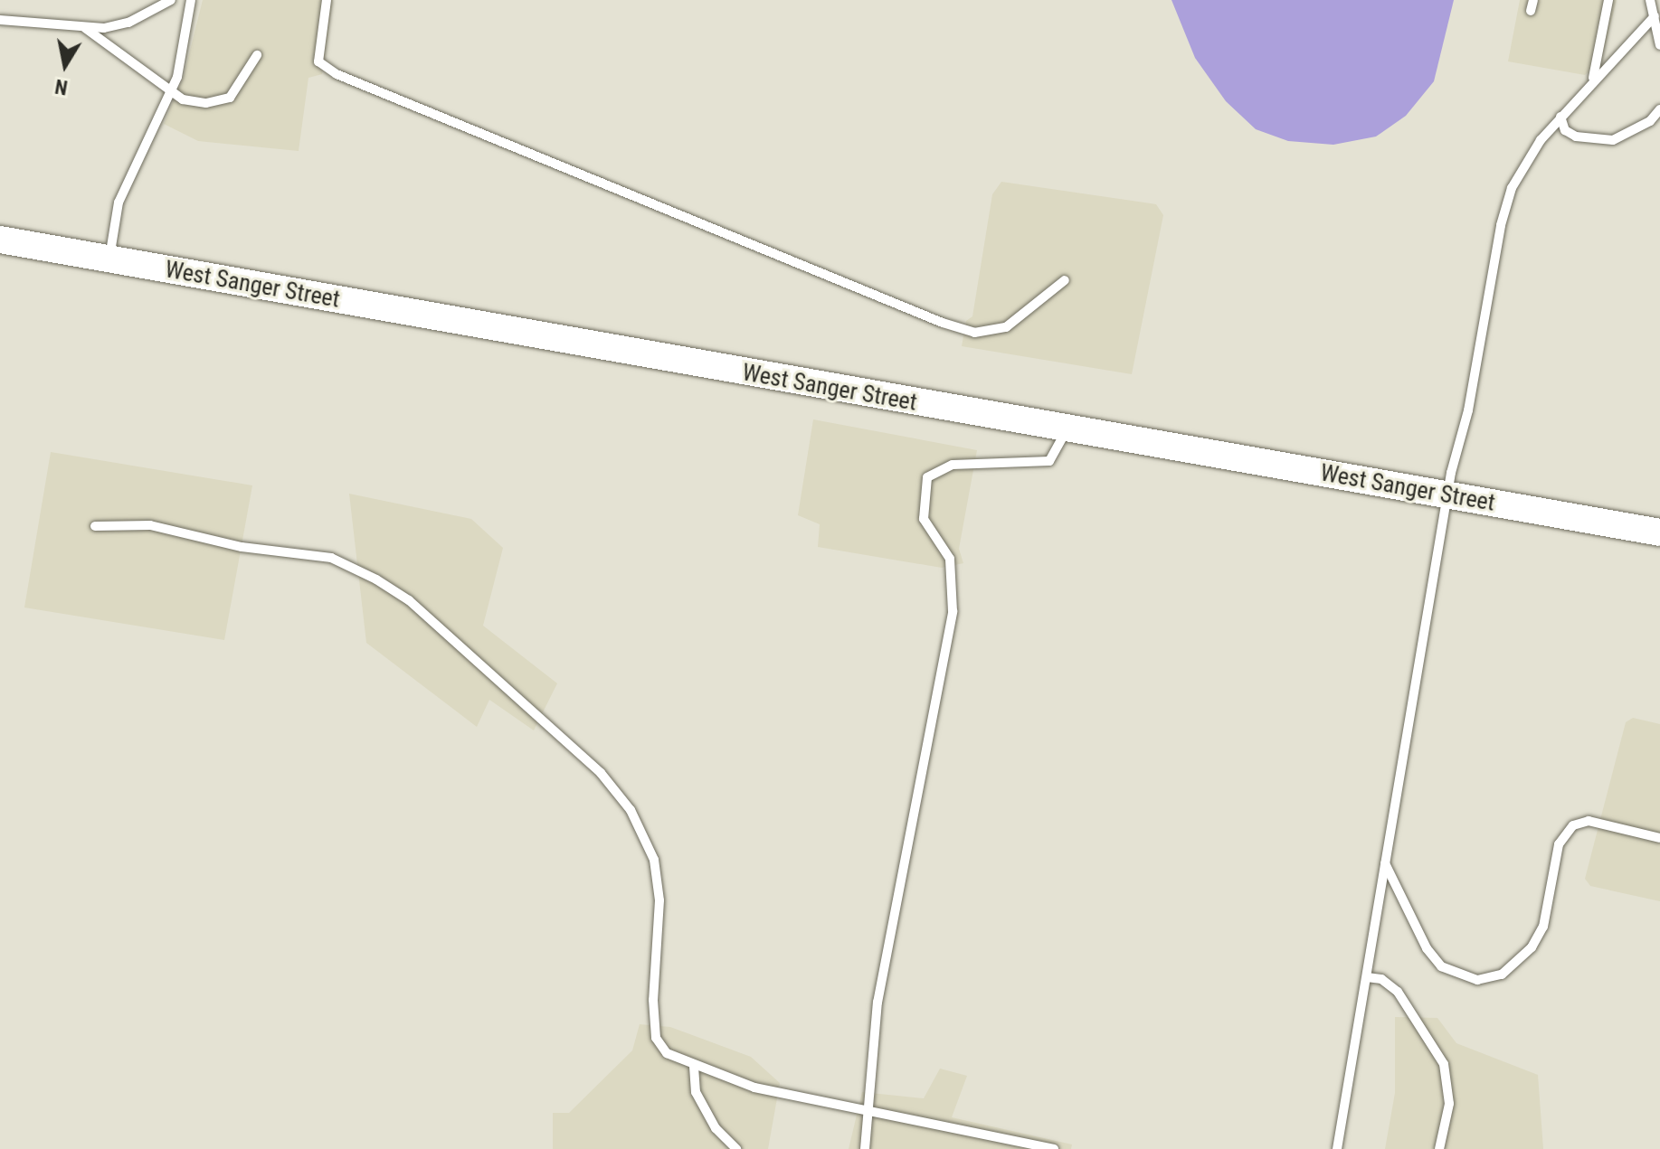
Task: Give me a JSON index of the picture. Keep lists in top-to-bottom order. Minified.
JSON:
{"streets":{"main road":["West Sanger Street"]},"north":"bottom"}
